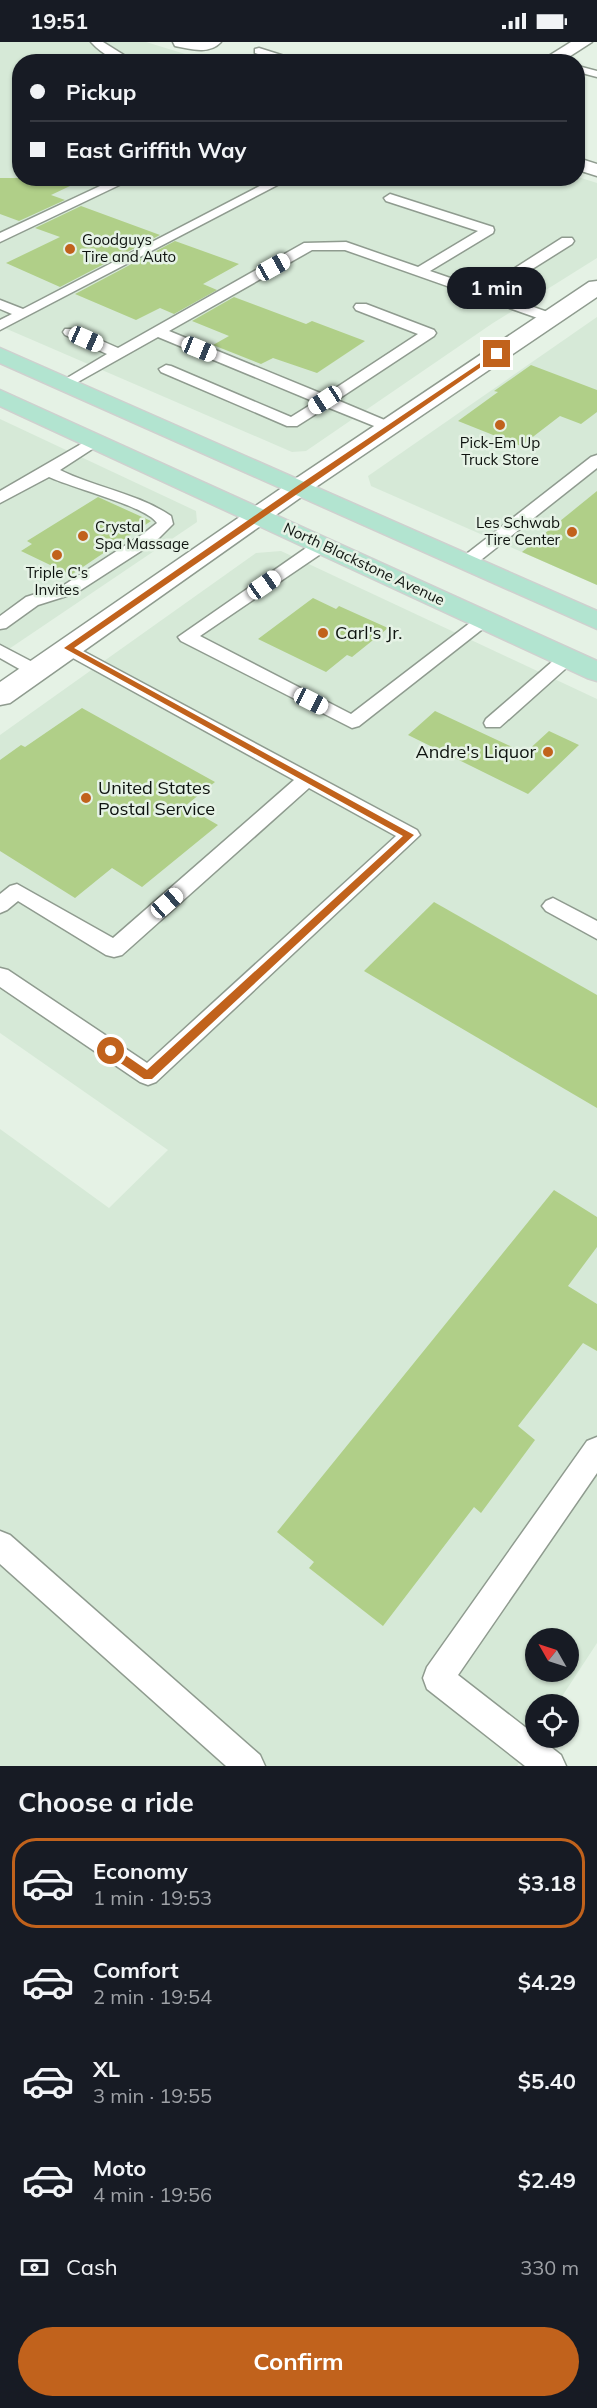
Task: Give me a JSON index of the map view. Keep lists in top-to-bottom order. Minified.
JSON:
{"streets":{"main road":["North Blackstone Avenue"]},"places":["Goodguys Tire and Auto","Pick-Em Up Truck Store","Les Schwab Tire Center","Crystal Spa Massage","Triple C's Invites","Carl's Jr.","Andre's Liquor","United States Postal Service"],"north":"top left","page":{"status":"19:51","banner":["Pickup","East Griffith Way"],"bubble":"1 min","heading":"Choose a ride","list":[{"name":"Economy","note":"1 min · 19:53","value":"$3.18"},{"name":"Comfort","note":"2 min · 19:54","value":"$4.29"},{"name":"XL","note":"3 min · 19:55","value":"$5.40"},{"name":"Moto","note":"4 min · 19:56","value":"$2.49"}],"pay":["Cash","330 m"],"buttons":"Confirm"}}
